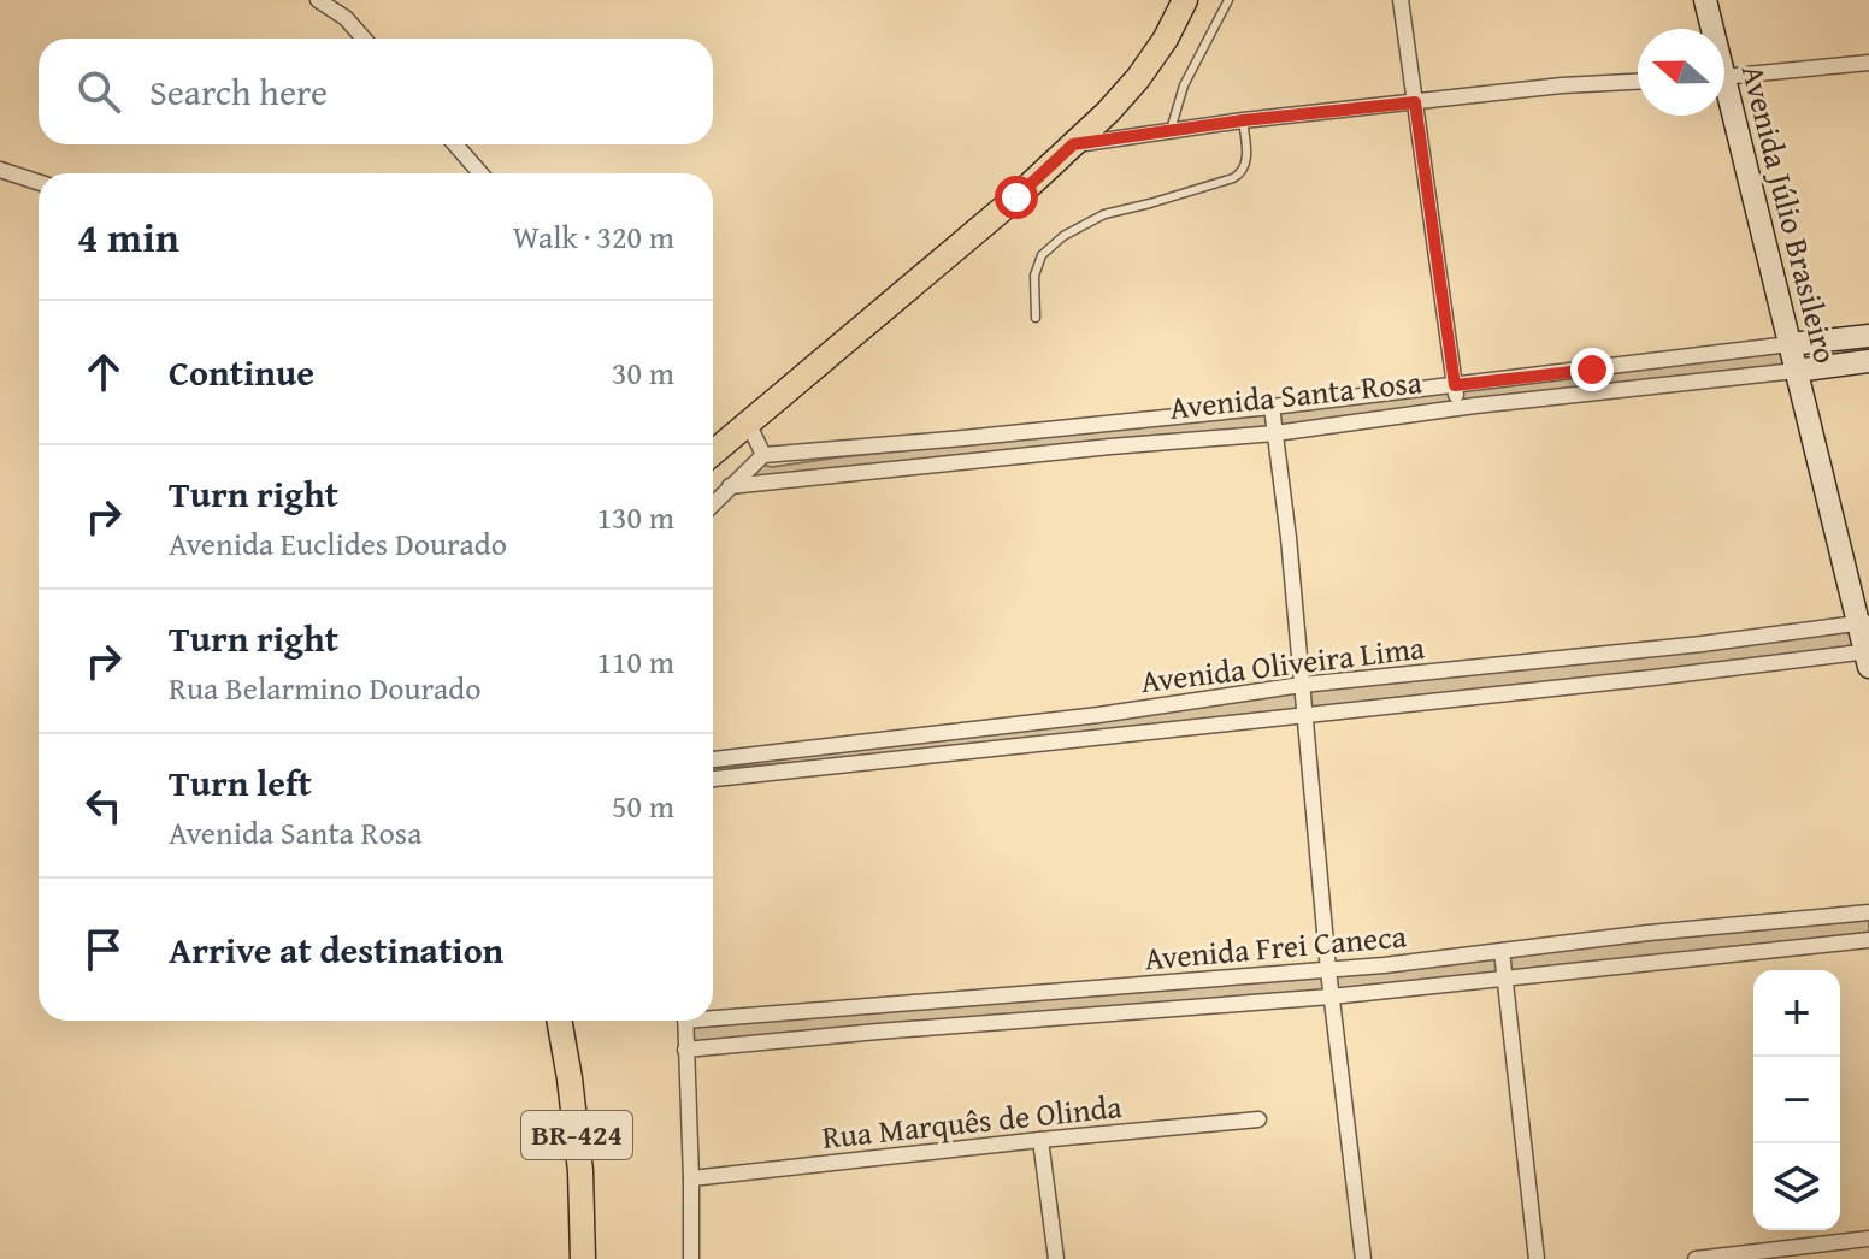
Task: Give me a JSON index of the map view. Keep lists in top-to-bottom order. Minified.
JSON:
{"streets":{"main road":["Avenida Júlio Brasileiro","Avenida Santa Rosa","BR-424"],"street":["Avenida Oliveira Lima","Avenida Frei Caneca","Rua Marquês de Olinda"]},"crossings":[["Avenida Júlio Brasileiro","Avenida Santa Rosa"],["Avenida Júlio Brasileiro","Avenida Oliveira Lima"]],"north":"left","page":{"search":"Search here","heading":["4 min","Walk · 320 m"],"list":[["Continue","30 m"],["Turn right","Avenida Euclides Dourado","130 m"],["Turn right","Rua Belarmino Dourado","110 m"],["Turn left","Avenida Santa Rosa","50 m"],"Arrive at destination"],"map_buttons":["+","−"]}}
